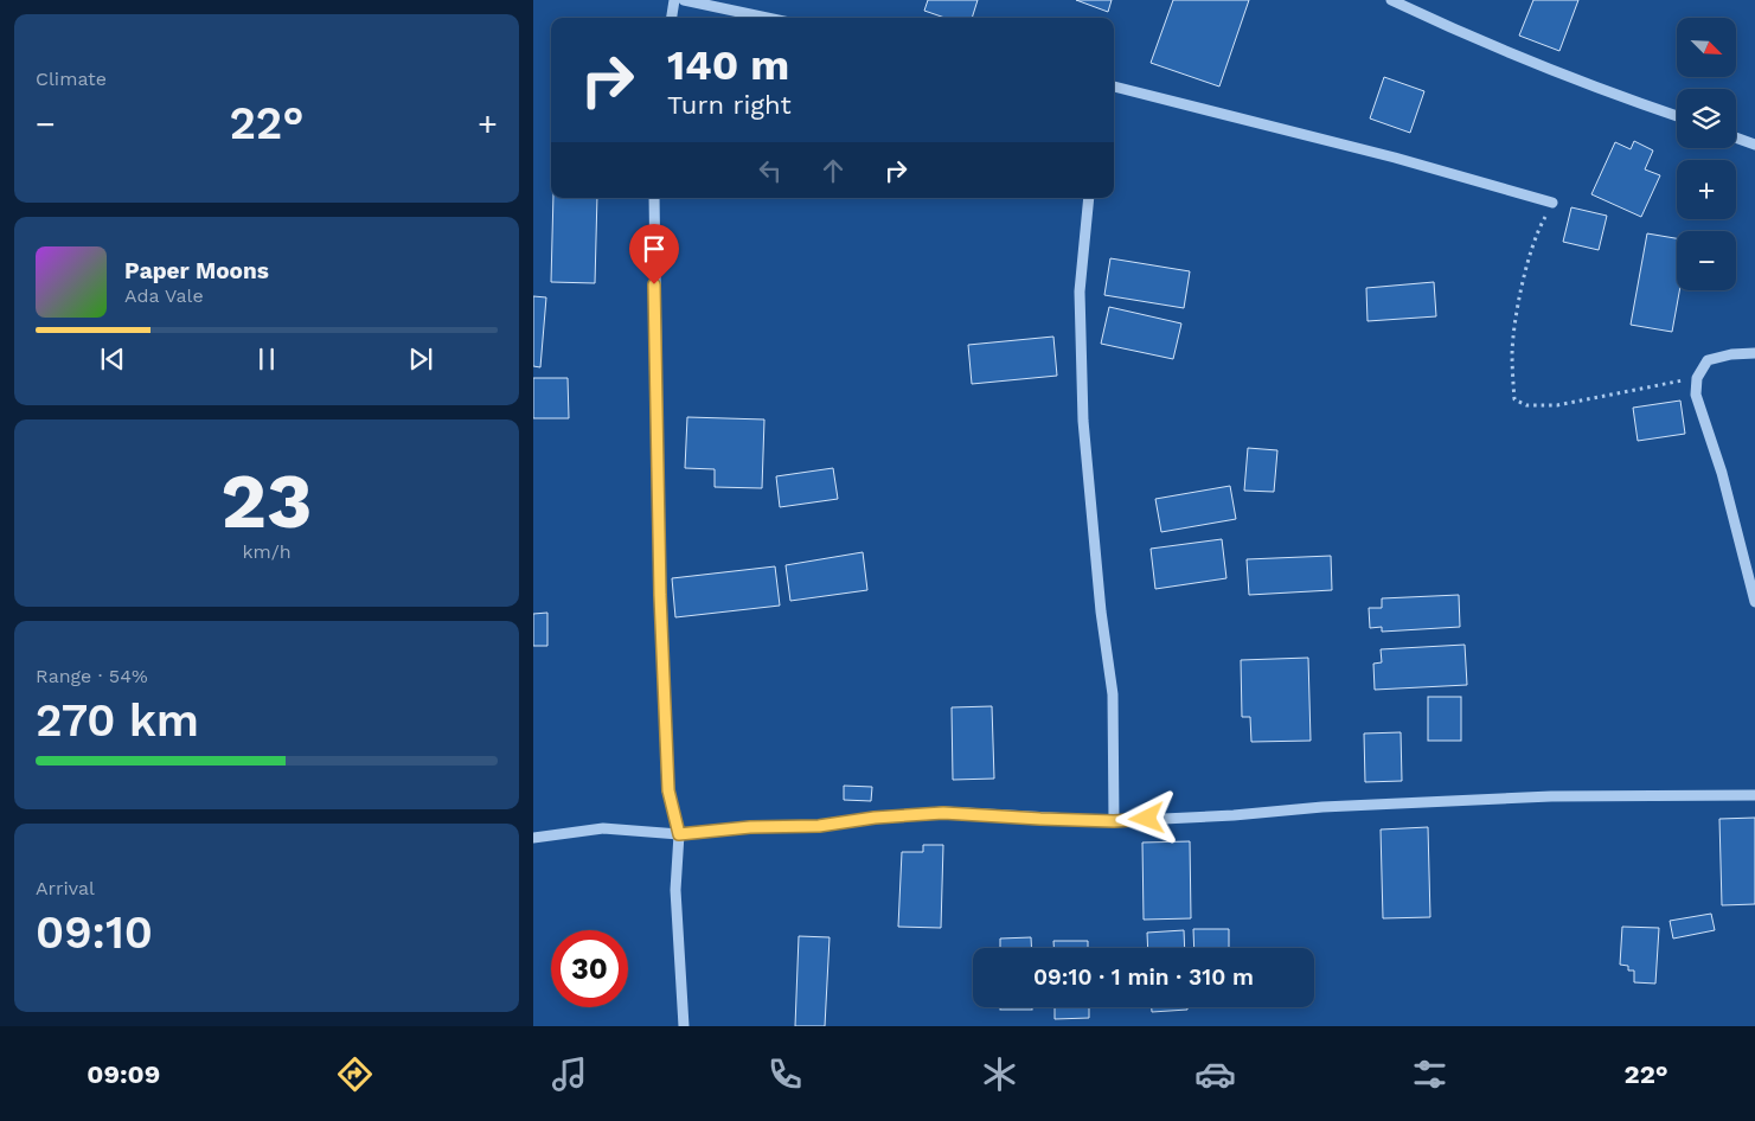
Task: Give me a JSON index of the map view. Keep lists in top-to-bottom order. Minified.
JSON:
{"north":"bottom right","page":{"tile":["Climate",["23","km/h"],["Range · 54%","270 km"],["Arrival","09:10"]],"map_buttons":["+","−"],"turn":["140 m","Turn right"],"heat":["−","22°","+"],"song":["Paper Moons","Ada Vale"],"limit":"30","trip":"09:10 · 1 min · 310 m","tabs":["09:09","22°"]}}
